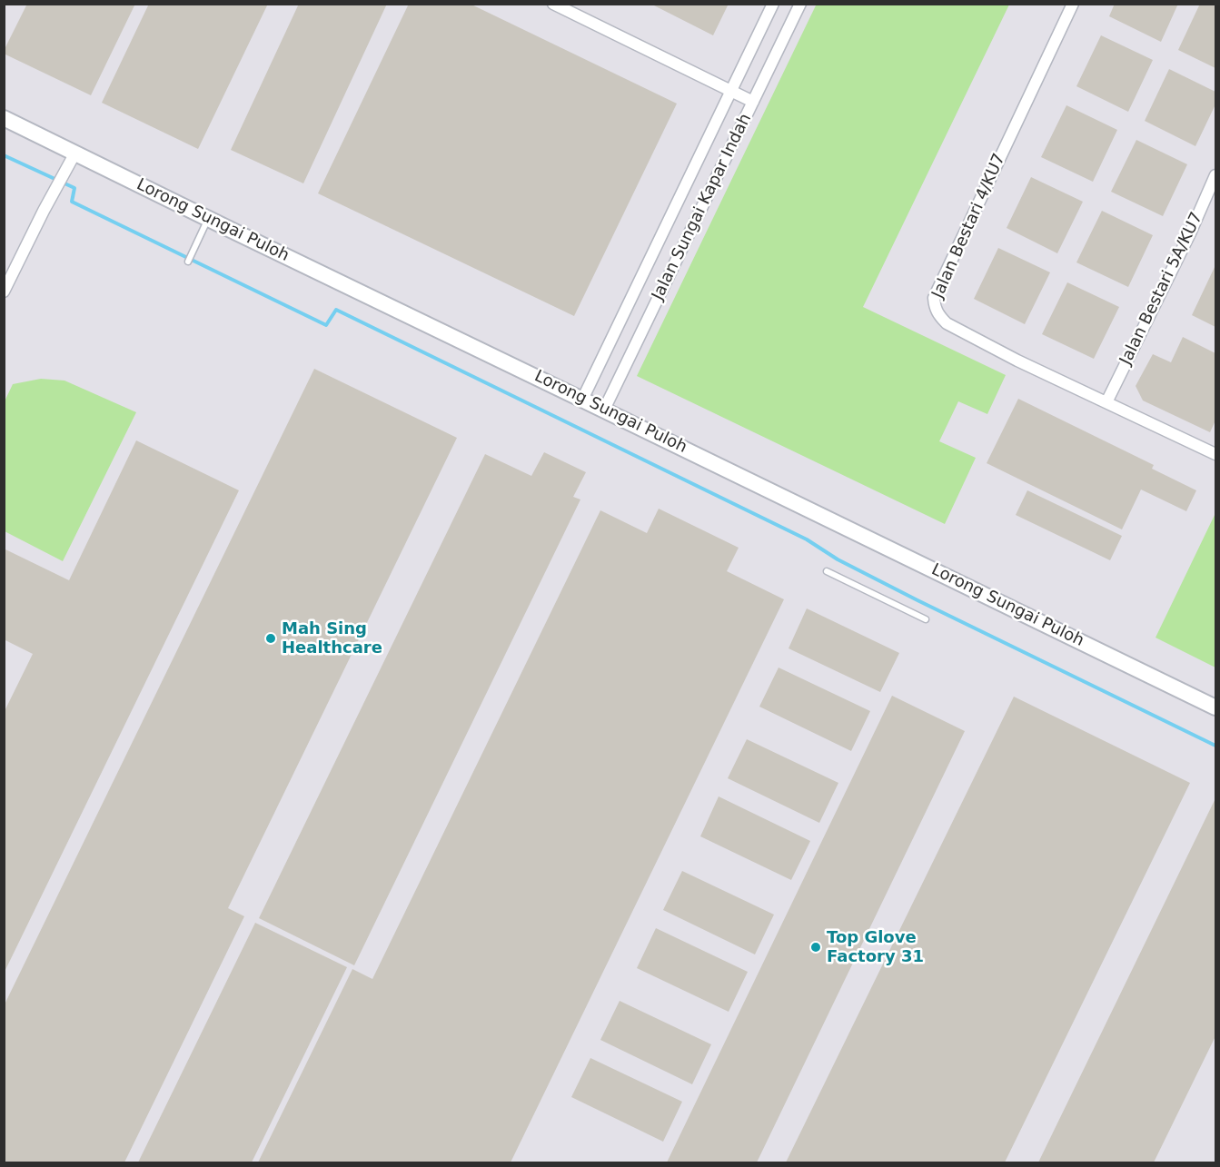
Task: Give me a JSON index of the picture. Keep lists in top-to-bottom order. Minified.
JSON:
{"streets":{"street":["Jalan Sungai Kapar Indah","Lorong Sungai Puloh","Jalan Bestari 4/KU7","Jalan Bestari 5A/KU7"]},"crossings":[["Jalan Sungai Kapar Indah","Lorong Sungai Puloh"],["Jalan Bestari 4/KU7","Jalan Bestari 5A/KU7"]],"places":["Mah Sing Healthcare","Top Glove Factory 31"]}
